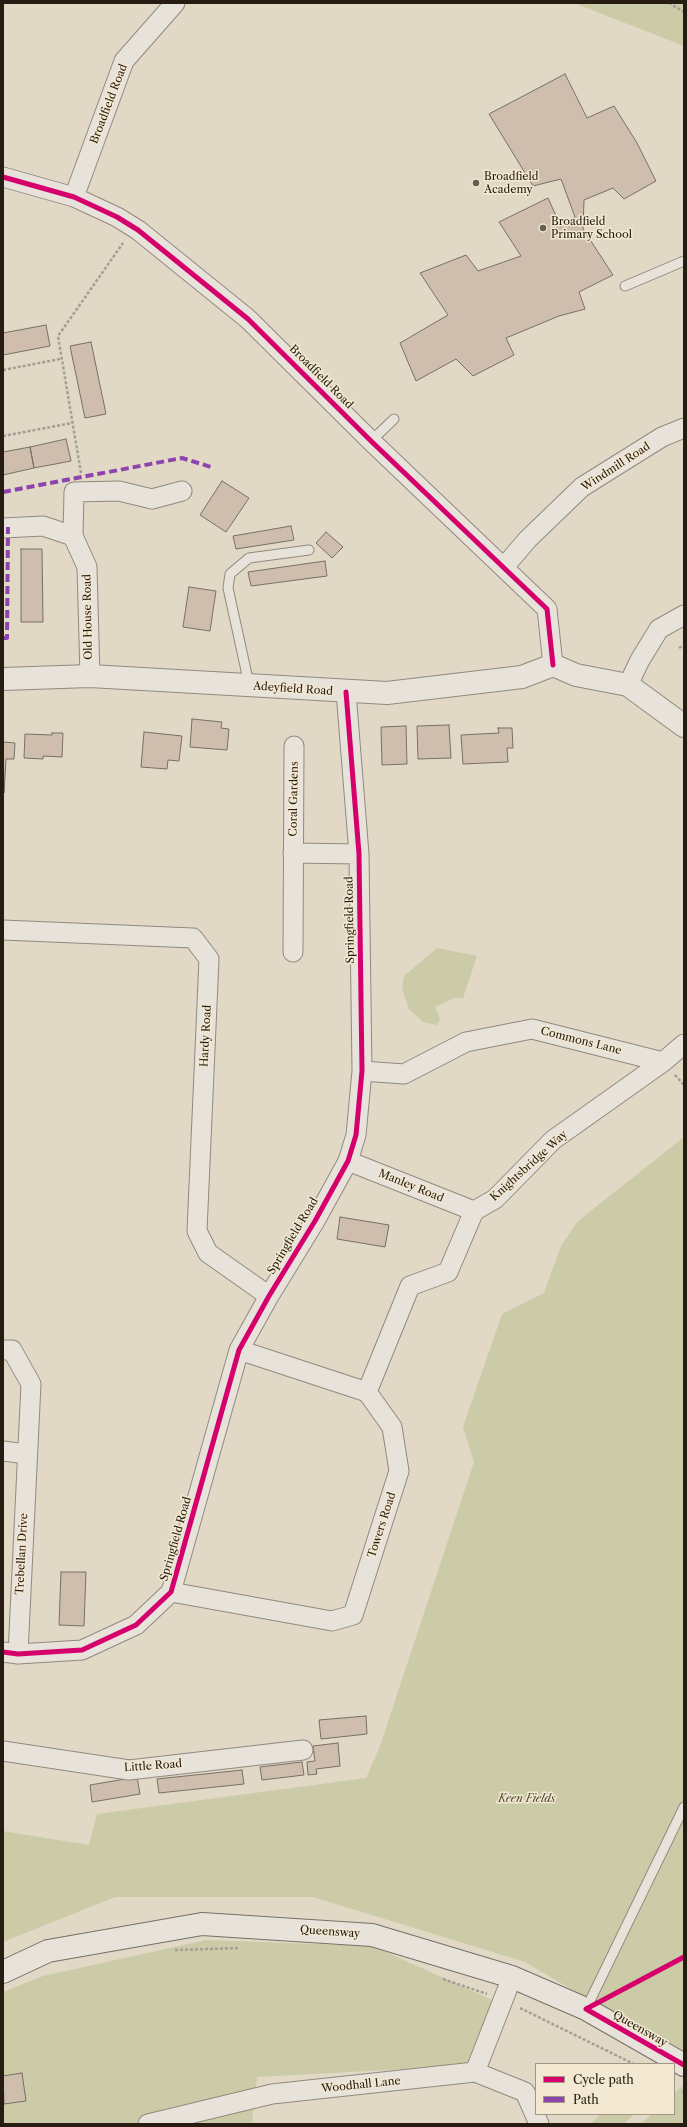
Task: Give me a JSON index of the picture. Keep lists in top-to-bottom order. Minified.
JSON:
{"streets":{"main road":["Adeyfield Road","Queensway"],"street":["Broadfield Road","Windmill Road","Old House Road","Coral Gardens","Springfield Road","Hardy Road","Commons Lane","Knightsbridge Way","Manley Road","Towers Road","Trebellan Drive","Little Road","Woodhall Lane"]},"crossings":[["Broadfield Road","Windmill Road"],["Broadfield Road","Adeyfield Road"],["Old House Road","Adeyfield Road"],["Adeyfield Road","Springfield Road"],["Coral Gardens","Springfield Road"],["Springfield Road","Hardy Road"],["Springfield Road","Commons Lane"],["Springfield Road","Manley Road"],["Springfield Road","Towers Road"],["Springfield Road","Trebellan Drive"],["Commons Lane","Knightsbridge Way"],["Knightsbridge Way","Manley Road"]],"parks":["Keen Fields"],"places":["Broadfield Academy","Broadfield Primary School"],"legend":["Cycle path","Path"]}
